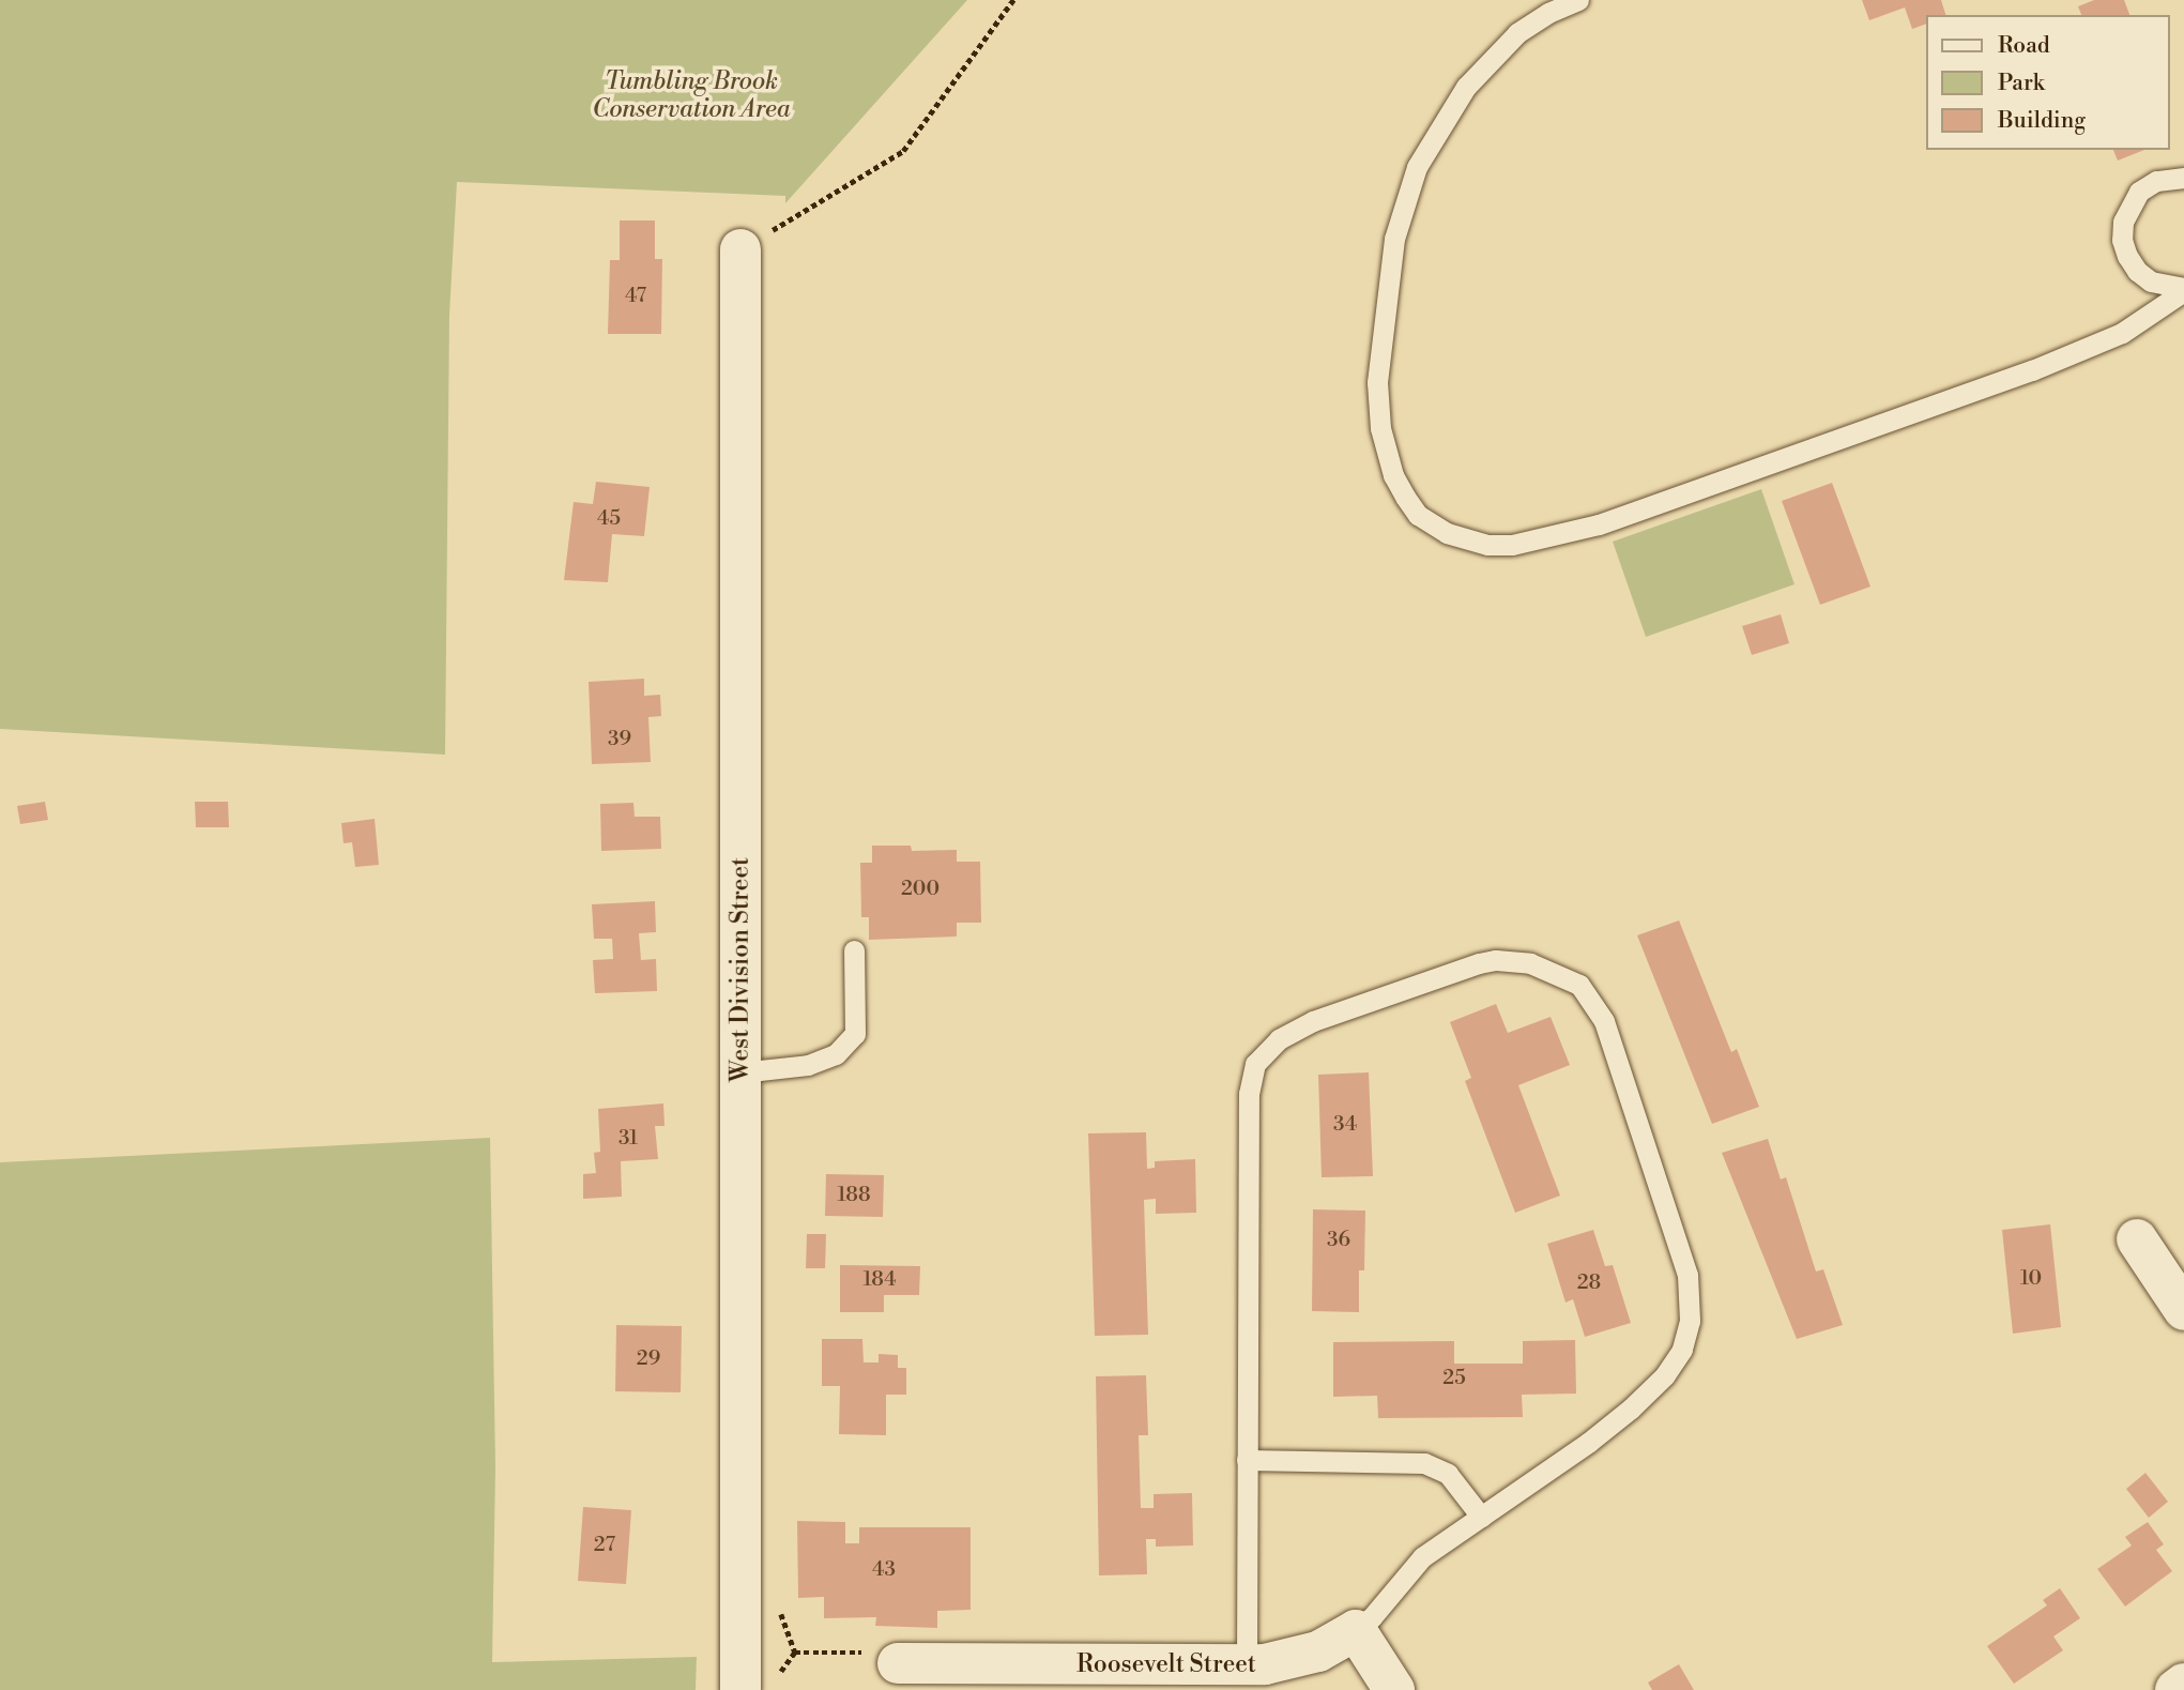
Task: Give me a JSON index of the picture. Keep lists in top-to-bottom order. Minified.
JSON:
{"streets":{"street":["West Division Street","Roosevelt Street"]},"parks":["Tumbling Brook Conservation Area"],"house_numbers":["47","45","39","200","34","31","188","36","10","184","28","29","25","27","43"],"legend":["Road","Park","Building"]}
